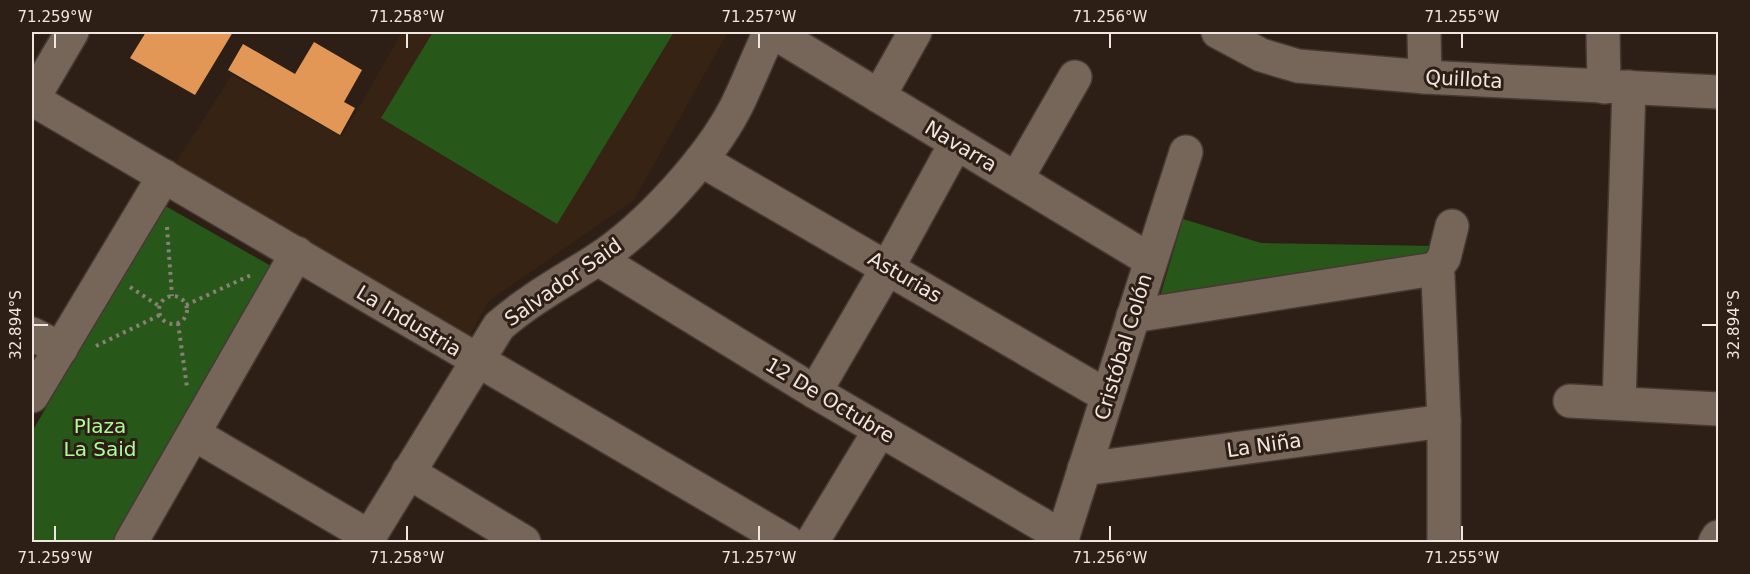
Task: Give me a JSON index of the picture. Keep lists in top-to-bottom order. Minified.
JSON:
{"streets":{"street":["Quillota","Navarra","Asturias","Salvador Said","La Industria","Cristóbal Colón","12 De Octubre","La Niña"]},"crossings":[["Navarra","Salvador Said"],["Navarra","Cristóbal Colón"],["Asturias","Salvador Said"],["Asturias","Cristóbal Colón"],["Salvador Said","La Industria"],["Salvador Said","12 De Octubre"],["Cristóbal Colón","12 De Octubre"],["Cristóbal Colón","La Niña"]],"parks":["Plaza La Said"],"coordinates":["71.259°W","71.258°W","71.257°W","71.256°W","71.255°W","32.894°S"]}
